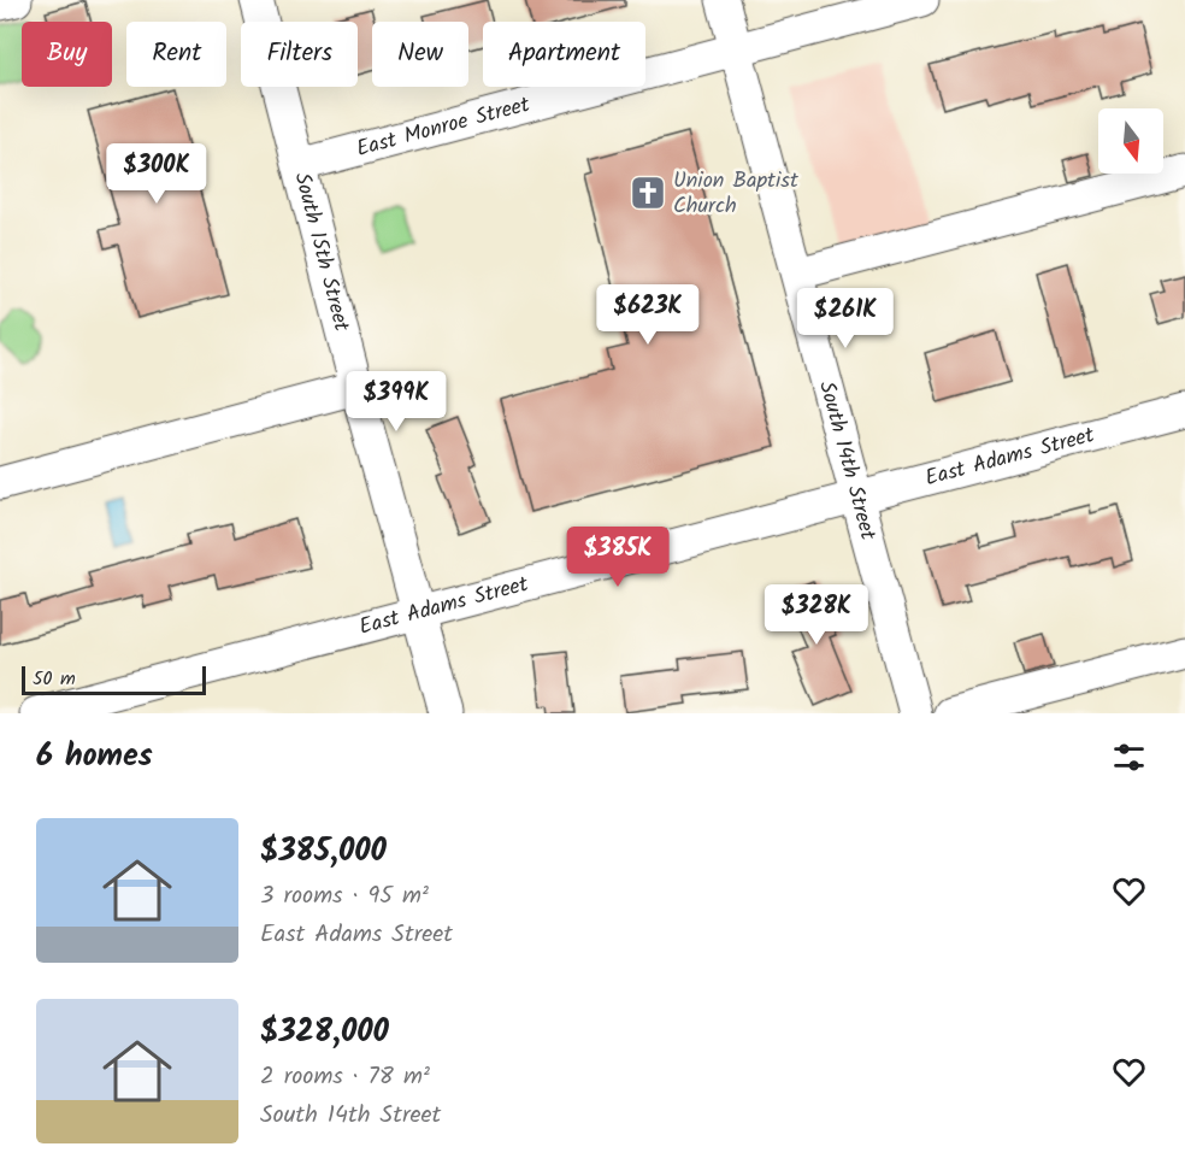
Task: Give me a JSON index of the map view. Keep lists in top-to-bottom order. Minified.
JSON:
{"streets":{"street":["East Monroe Street","South 15th Street","East Adams Street","South 14th Street"]},"crossings":[["East Monroe Street","South 15th Street"],["East Monroe Street","South 14th Street"],["South 15th Street","East Adams Street"],["East Adams Street","South 14th Street"]],"places":{"church":["Union Baptist Church"]},"scale_bar":"50 m","north":"bottom","page":{"chip":["Buy","Rent","Filters","New","Apartment"],"price":["$300K","$623K","$261K","$399K","$385K","$328K"],"scale":"50 m","heading":"6 homes","list":[{"name":"$385,000","note":"3 rooms · 95 m² · East Adams Street"},{"name":"$328,000","note":"2 rooms · 78 m² · South 14th Street"}]}}
